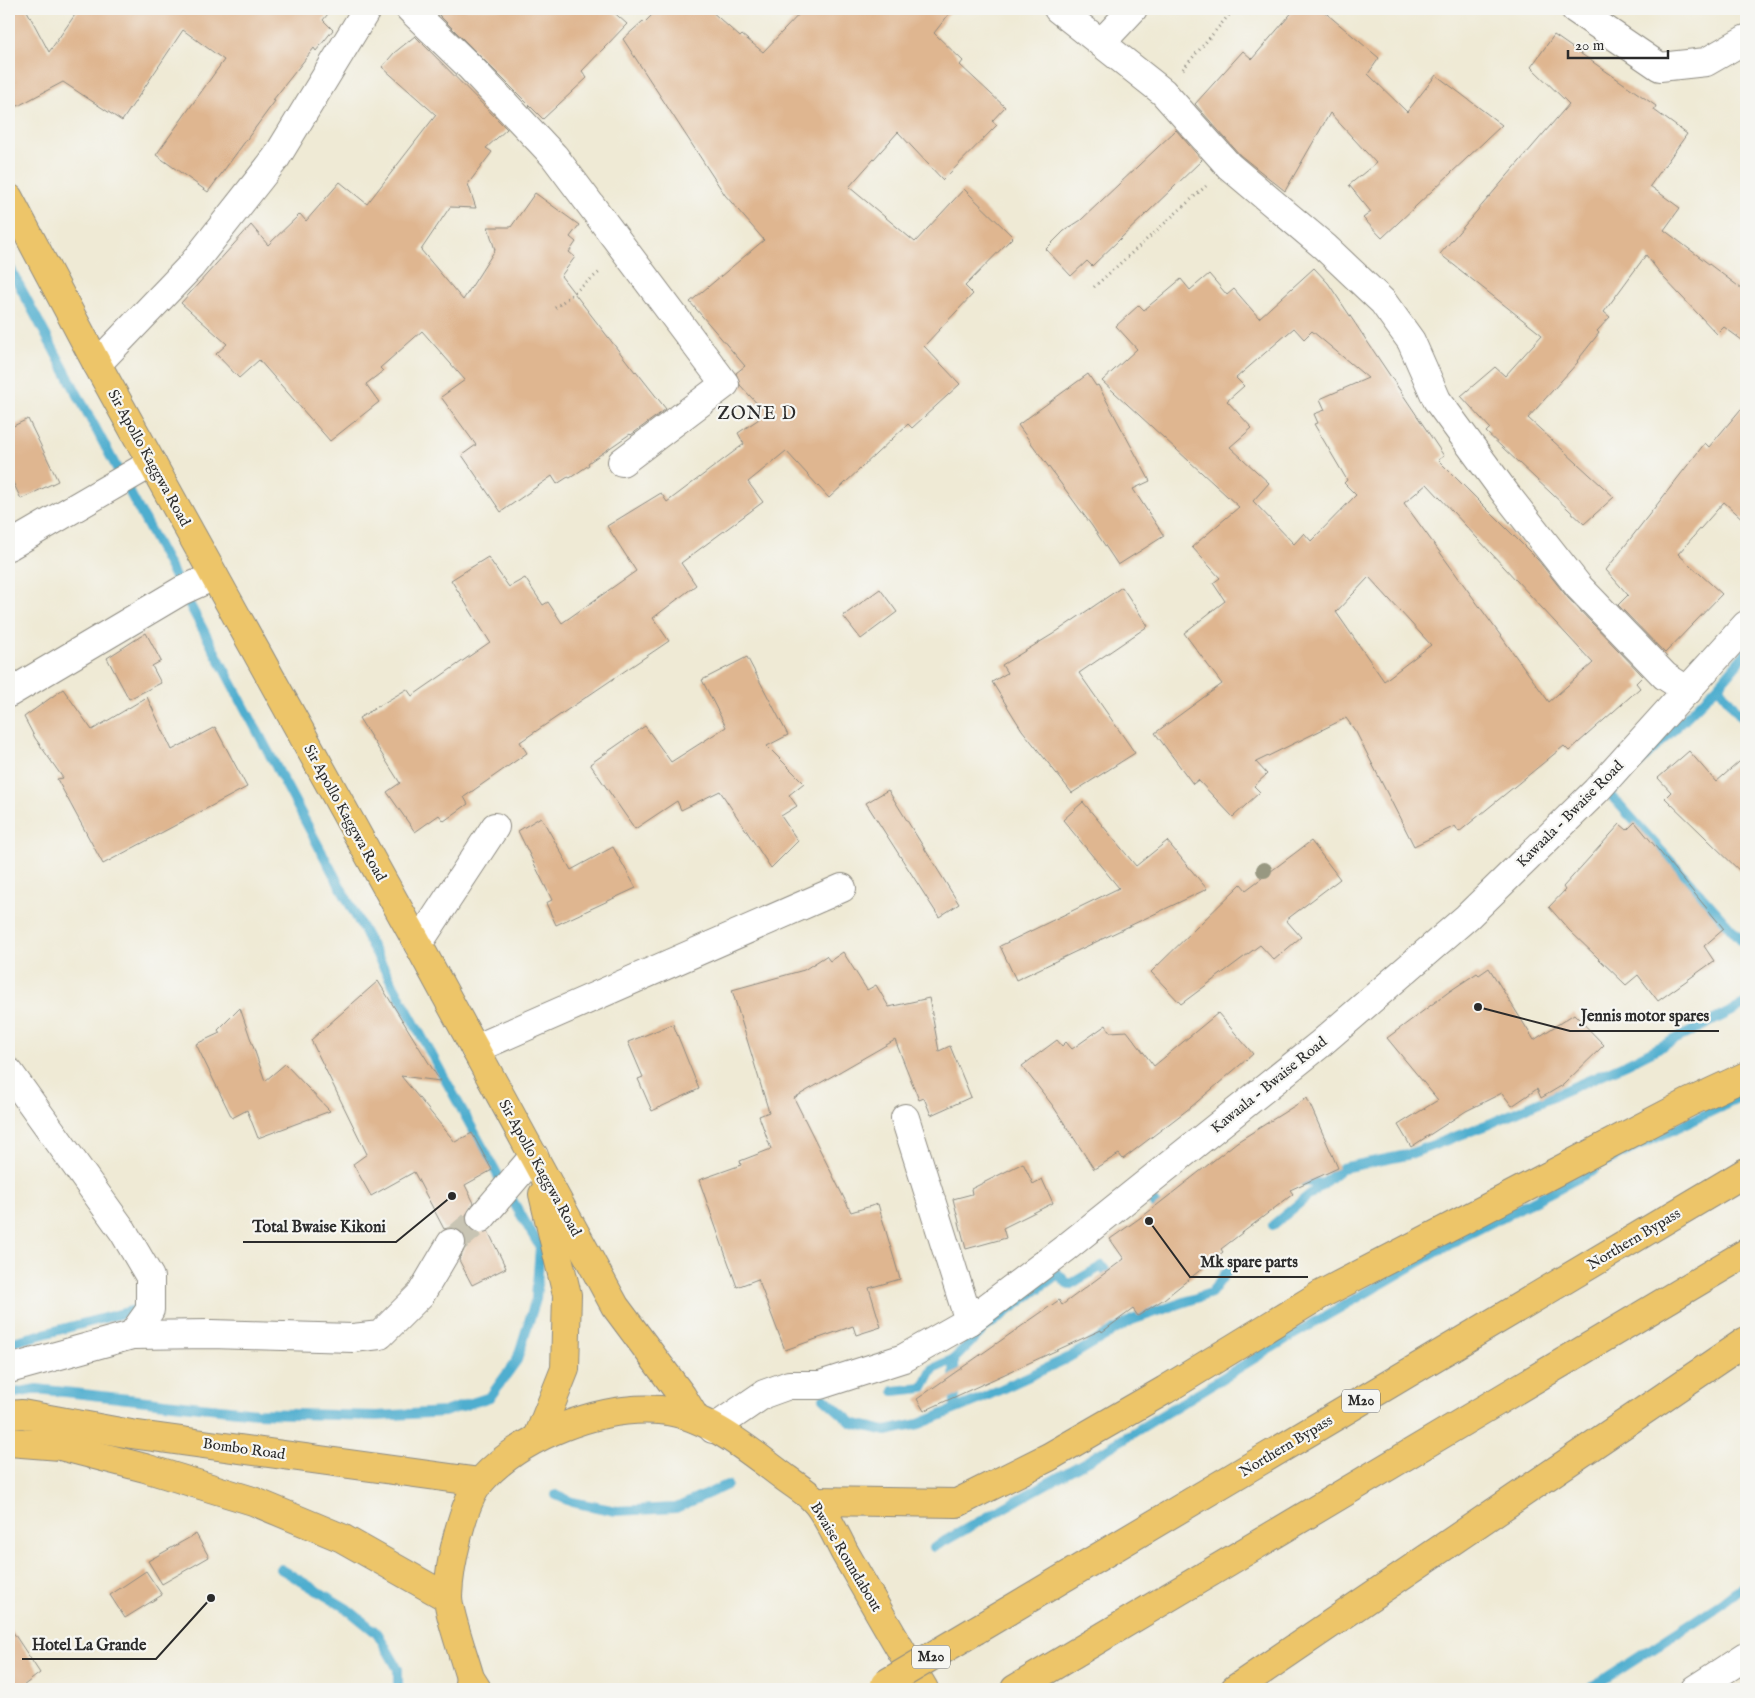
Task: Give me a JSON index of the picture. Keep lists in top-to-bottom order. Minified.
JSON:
{"streets":{"main road":["Sir Apollo Kaggwa Road","Northern Bypass","M20","Bombo Road","Bwaise Roundabout"],"street":["Kawaala - Bwaise Road"]},"crossings":[["Sir Apollo Kaggwa Road","Kawaala - Bwaise Road"],["Sir Apollo Kaggwa Road","Bwaise Roundabout"],["Kawaala - Bwaise Road","Bwaise Roundabout"],["Bombo Road","Bwaise Roundabout"]],"districts":["ZONE D"],"places":["Jennis motor spares","Total Bwaise Kikoni","Mk spare parts","Hotel La Grande"],"scale_bar":"20 m"}
